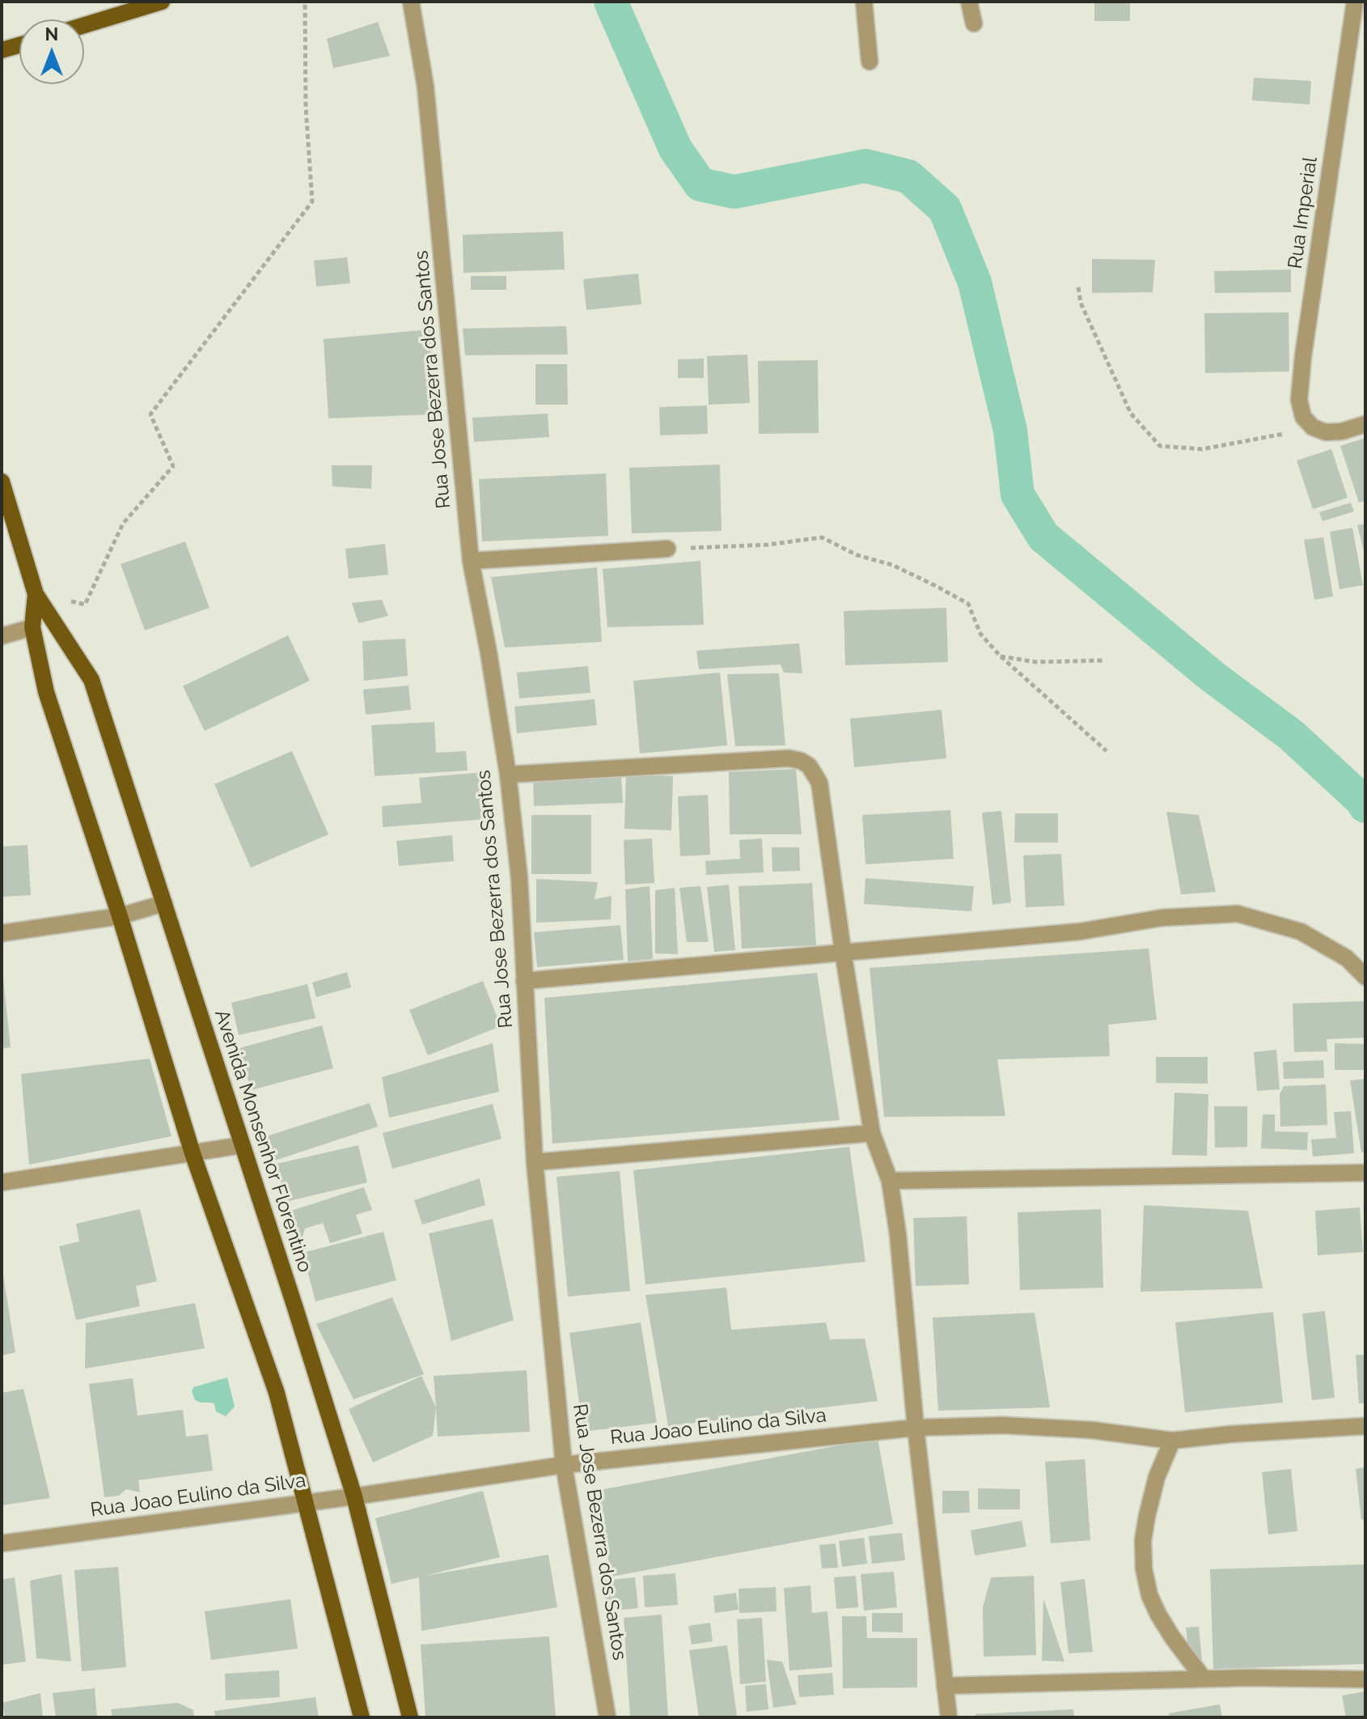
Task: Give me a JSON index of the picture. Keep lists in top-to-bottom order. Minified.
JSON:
{"streets":{"main road":["Avenida Monsenhor Florentino"],"street":["Rua Imperial","Rua Jose Bezerra dos Santos","Rua Joao Eulino da Silva"]},"crossings":[["Rua Jose Bezerra dos Santos","Rua Joao Eulino da Silva"],["Avenida Monsenhor Florentino","Rua Joao Eulino da Silva"]],"north":"top"}
